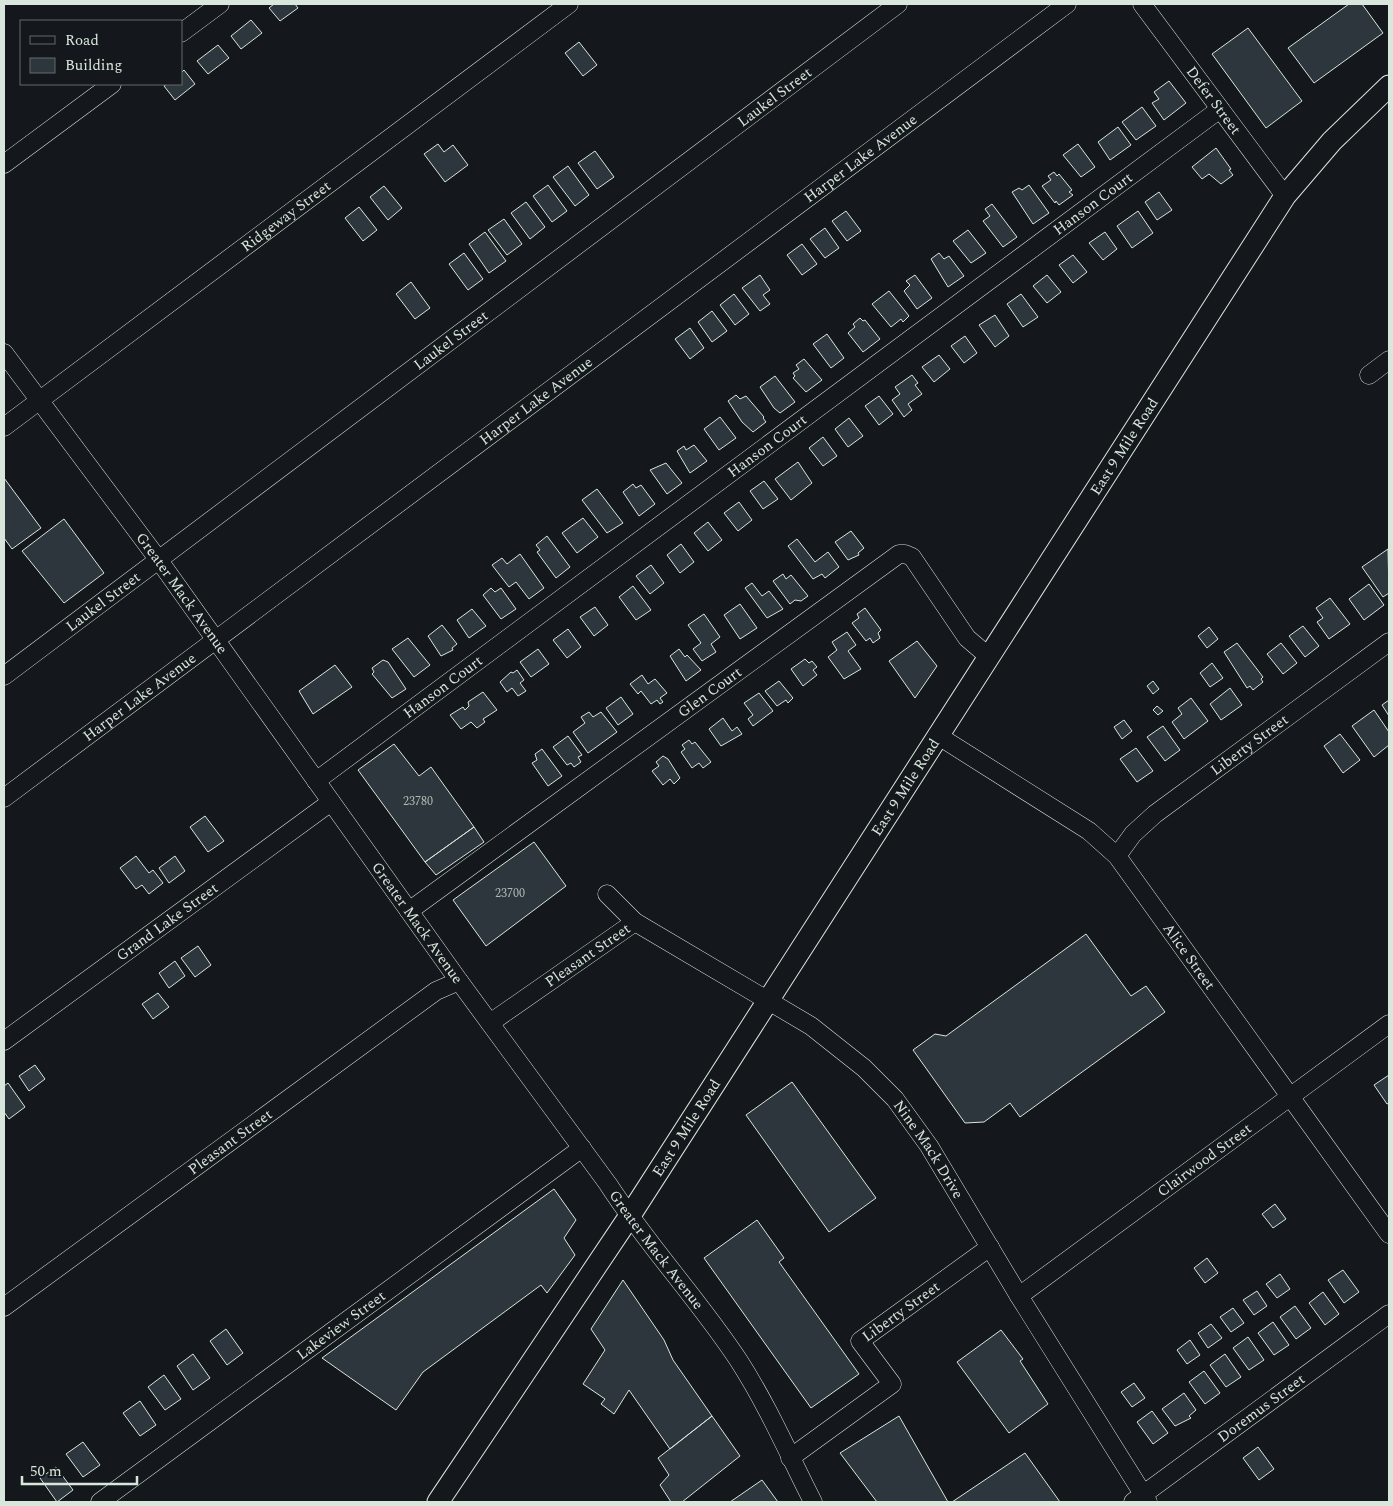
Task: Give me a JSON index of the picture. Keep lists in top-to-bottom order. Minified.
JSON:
{"streets":{"main road":["East 9 Mile Road"],"street":["Laukel Street","Defer Street","Harper Lake Avenue","Hanson Court","Ridgeway Street","Greater Mack Avenue","Glen Court","Liberty Street","Grand Lake Street","Pleasant Street","Alice Street","Nine Mack Drive","Clairwood Street","Lakeview Street","Doremus Street"]},"crossings":[["Laukel Street","Greater Mack Avenue"],["Defer Street","Hanson Court"],["Defer Street","East 9 Mile Road"],["Harper Lake Avenue","Greater Mack Avenue"],["Hanson Court","Greater Mack Avenue"],["Ridgeway Street","Greater Mack Avenue"],["East 9 Mile Road","Greater Mack Avenue"],["East 9 Mile Road","Glen Court"],["East 9 Mile Road","Alice Street"],["East 9 Mile Road","Nine Mack Drive"],["Greater Mack Avenue","Glen Court"],["Greater Mack Avenue","Liberty Street"],["Greater Mack Avenue","Grand Lake Street"],["Greater Mack Avenue","Pleasant Street"],["Greater Mack Avenue","Lakeview Street"],["Liberty Street","Alice Street"],["Liberty Street","Nine Mack Drive"],["Pleasant Street","Nine Mack Drive"],["Alice Street","Clairwood Street"],["Nine Mack Drive","Clairwood Street"],["Nine Mack Drive","Doremus Street"]],"house_numbers":["23780","23700"],"legend":["Road","Building"],"scale_bar":"50 m"}
